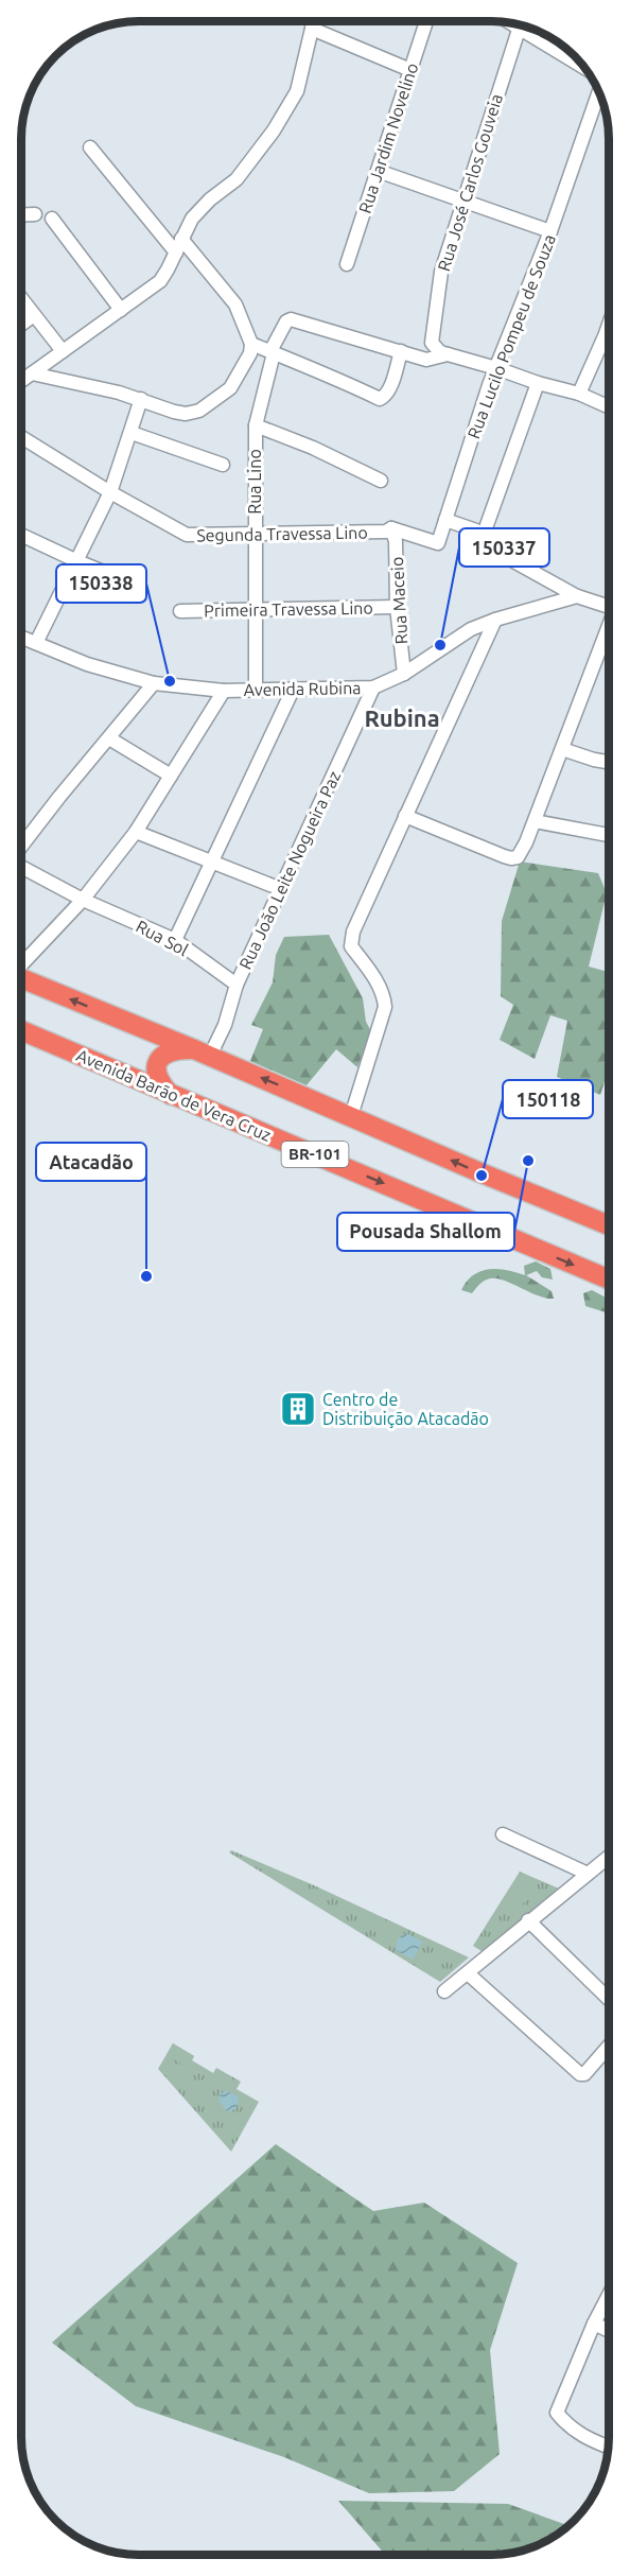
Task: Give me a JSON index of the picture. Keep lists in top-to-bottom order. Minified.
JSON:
{"streets":{"highway":["Avenida Barão de Vera Cruz","BR-101"],"street":["Rua Jardim Novelino","Rua José Carlos Gouveia","Rua Lucilo Pompeu de Souza","Rua Lino","Segunda Travessa Lino","Rua Maceio","Primeira Travessa Lino","Avenida Rubina","Rua João Leite Nogueira Paz","Rua Sol"]},"crossings":[["Rua Lucilo Pompeu de Souza","Segunda Travessa Lino"],["Rua Lucilo Pompeu de Souza","Rua Maceio"],["Rua Lino","Segunda Travessa Lino"],["Rua Lino","Primeira Travessa Lino"],["Rua Lino","Avenida Rubina"],["Segunda Travessa Lino","Rua Maceio"],["Rua Maceio","Primeira Travessa Lino"],["Rua Maceio","Avenida Rubina"],["Avenida Rubina","Rua João Leite Nogueira Paz"],["Rua João Leite Nogueira Paz","Rua Sol"],["Rua João Leite Nogueira Paz","BR-101"]],"districts":["Rubina"],"places":{"other":["150337","150338","Pousada Shallom","150118","Atacadão"],"building":["Centro de Distribuição Atacadão"]}}
